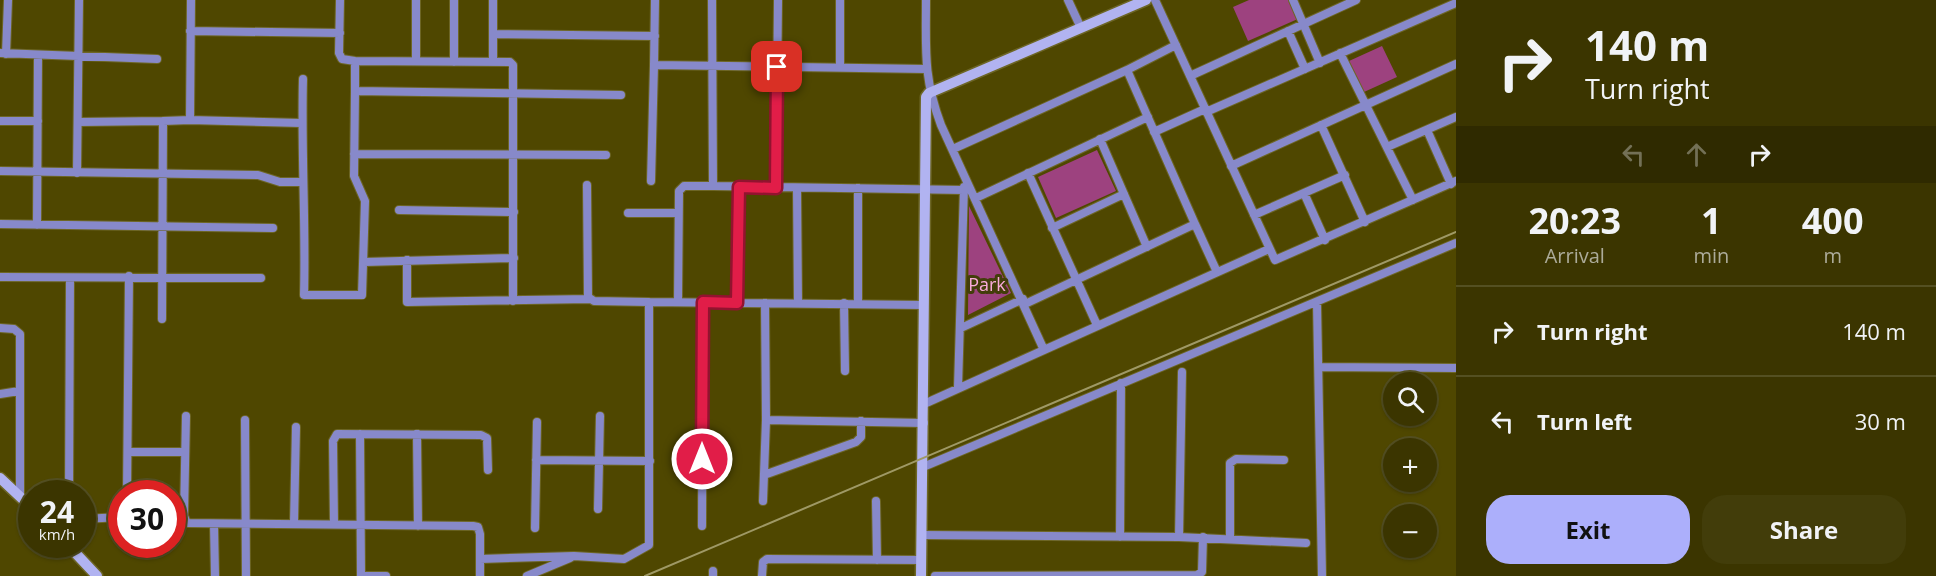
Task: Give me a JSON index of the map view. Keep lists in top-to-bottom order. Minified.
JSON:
{"parks":["Park"],"page":{"turn":["140 m","Turn right"],"eta":["20:23","Arrival","1","min","400","m"],"list":[{"name":"Turn right","value":"140 m"},{"name":"Turn left","value":"30 m"}],"map_buttons":["+","−"],"speed":"24 km/h","limit":"30","buttons":["Exit","Share"]}}
